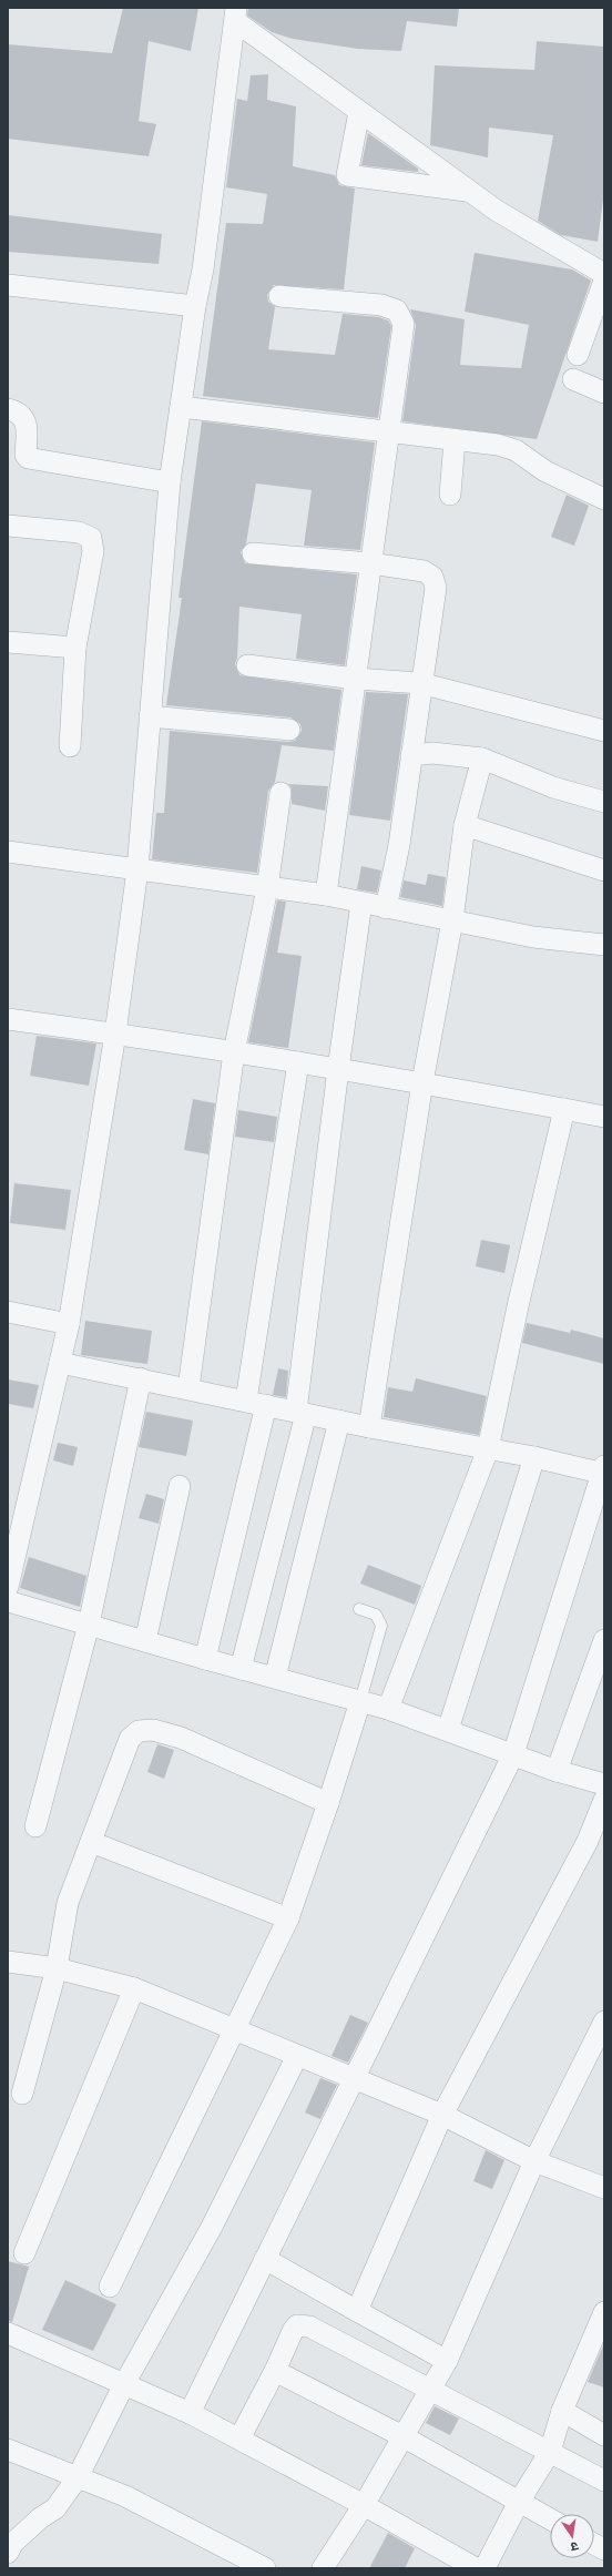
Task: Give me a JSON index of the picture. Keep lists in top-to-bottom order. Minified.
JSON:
{"north":"bottom"}
